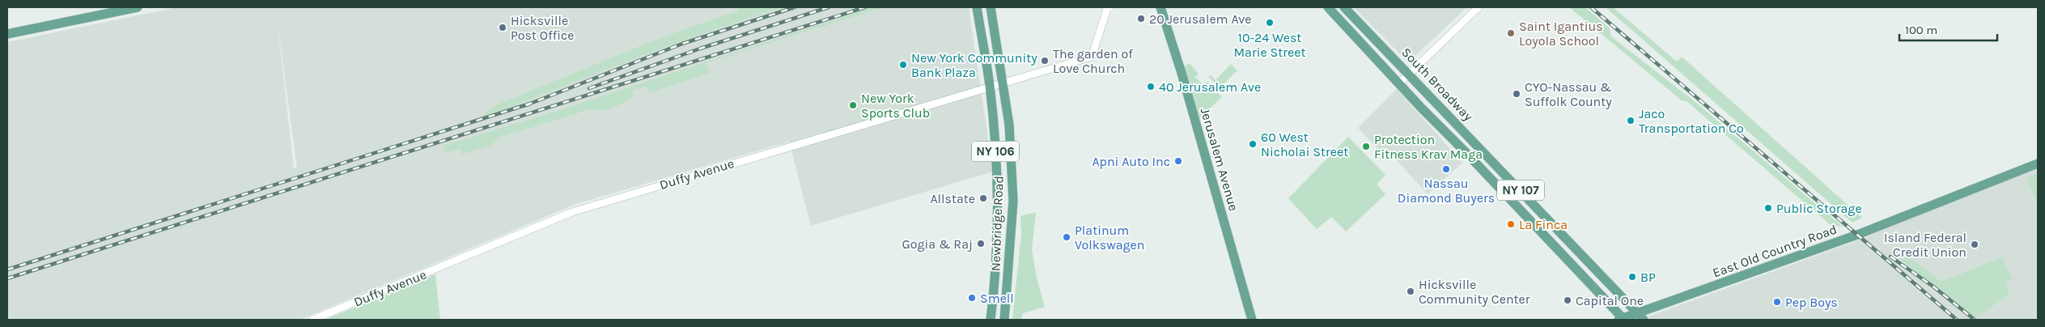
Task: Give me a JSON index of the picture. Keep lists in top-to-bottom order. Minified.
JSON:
{"streets":{"main road":["South Broadway","NY 106","Jerusalem Avenue","NY 107","Newbridge Road","East Old Country Road"],"street":["Duffy Avenue"]},"crossings":[["South Broadway","East Old Country Road"],["NY 106","Duffy Avenue"],["Duffy Avenue","Newbridge Road"]],"places":["20 Jerusalem Ave","10-24 West Marie Street","Hicksville Post Office","Saint Igantius Loyola School","The garden of Love Church","New York Community Bank Plaza","40 Jerusalem Ave","CYO-Nassau & Suffolk County","New York Sports Club","Jaco Transportation Co","60 West Nicholai Street","Protection Fitness Krav Maga","Apni Auto Inc","Nassau Diamond Buyers","Allstate","Public Storage","La Finca","Platinum Volkswagen","Gogia & Raj","Island Federal Credit Union","BP","Hicksville Community Center","Smell","Capital One","Pep Boys"],"scale_bar":"100 m"}
